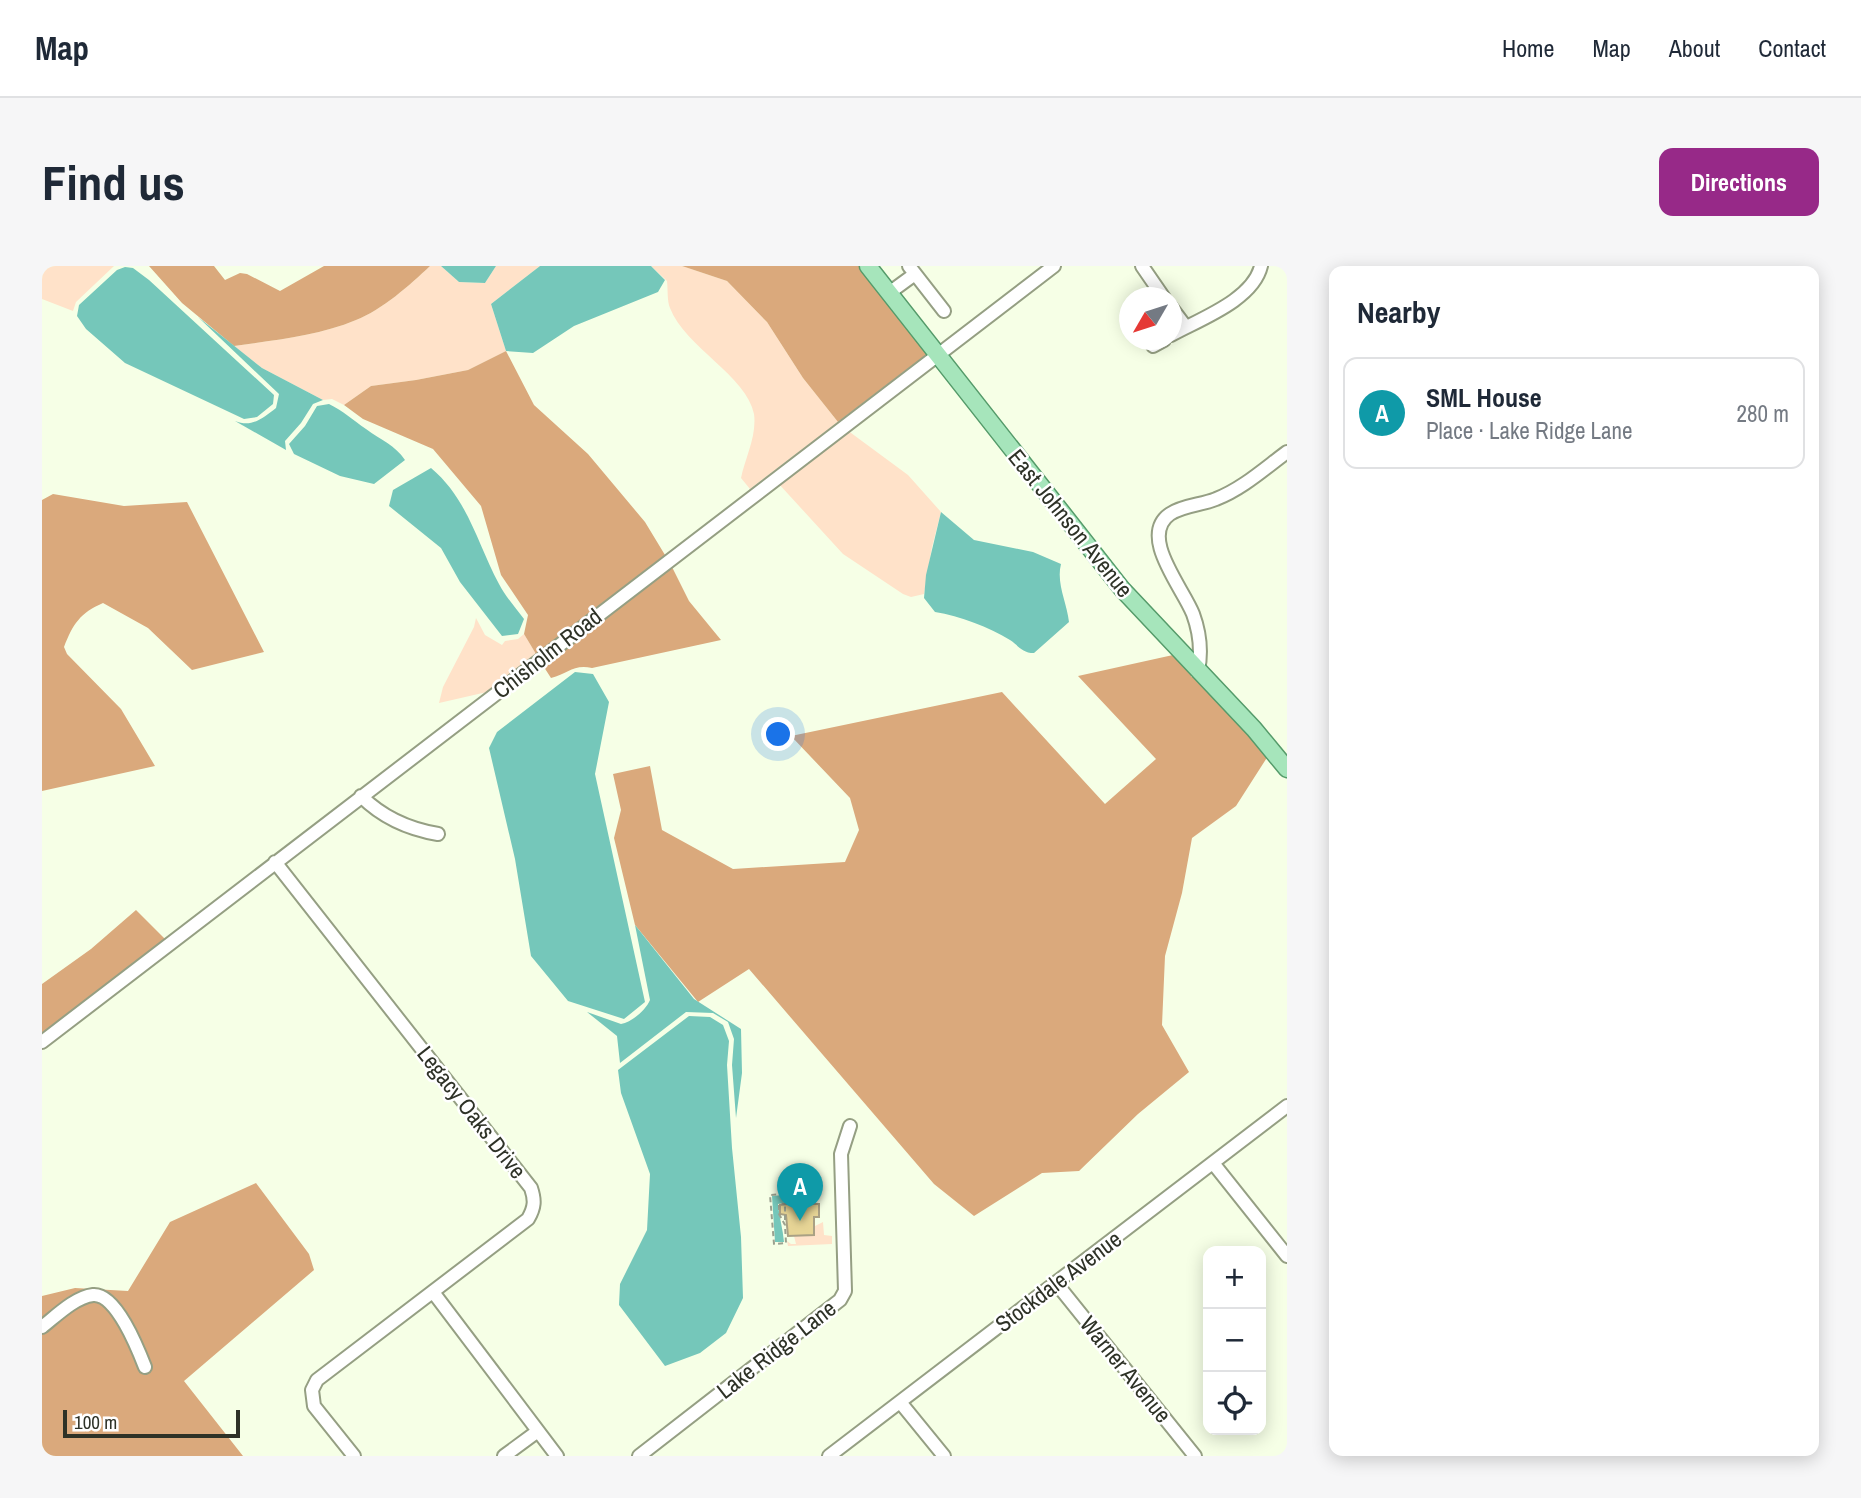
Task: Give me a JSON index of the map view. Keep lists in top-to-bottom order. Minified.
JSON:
{"streets":{"main road":["East Johnson Avenue"],"street":["Chisholm Road","Legacy Oaks Drive","Stockdale Avenue","Lake Ridge Lane","Warner Avenue"]},"crossings":[["East Johnson Avenue","Chisholm Road"],["Chisholm Road","Legacy Oaks Drive"],["Stockdale Avenue","Warner Avenue"]],"scale_bar":"100 m","north":"bottom left","page":{"header":"Map","nav":["Home","Map","About","Contact"],"buttons":"Directions","title":"Find us","heading":"Nearby","list":[{"mark":"A","name":"SML House","note":"Place · Lake Ridge Lane","value":"280 m"}],"pins":"A","map_buttons":["+","−"],"scale":"100 m"}}
